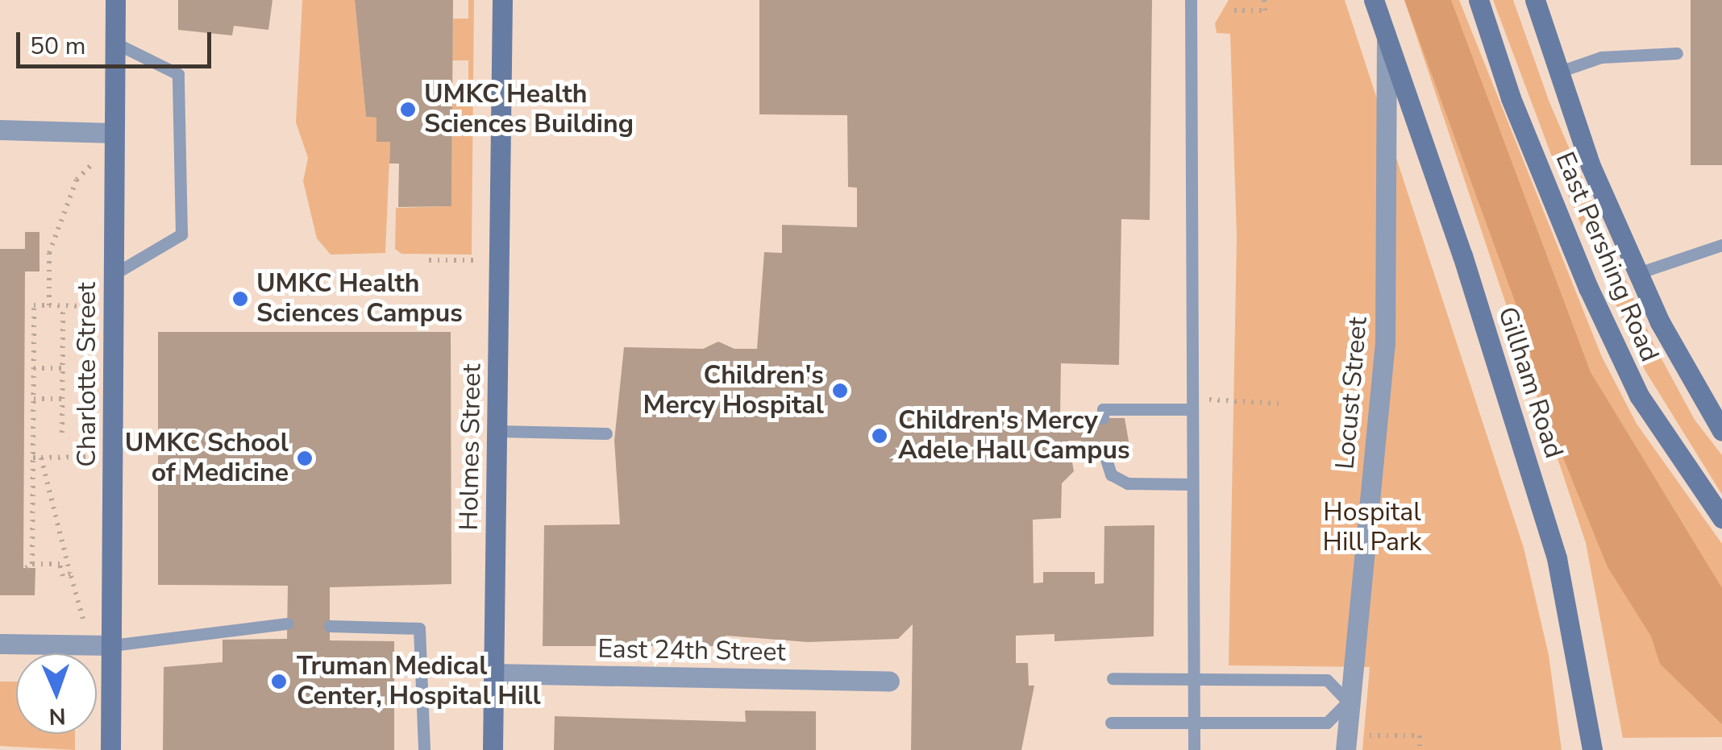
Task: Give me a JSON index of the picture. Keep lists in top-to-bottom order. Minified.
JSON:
{"streets":{"main road":["East Pershing Road","Charlotte Street","Gillham Road","Holmes Street"],"street":["Locust Street","East 24th Street"]},"crossings":[["Gillham Road","Locust Street"],["Holmes Street","East 24th Street"]],"parks":["Hospital Hill Park"],"places":["UMKC Health Sciences Building","UMKC Health Sciences Campus","Children's Mercy Hospital","Children's Mercy Adele Hall Campus","UMKC School of Medicine","Truman Medical Center, Hospital Hill"],"scale_bar":"50 m","north":"bottom"}
